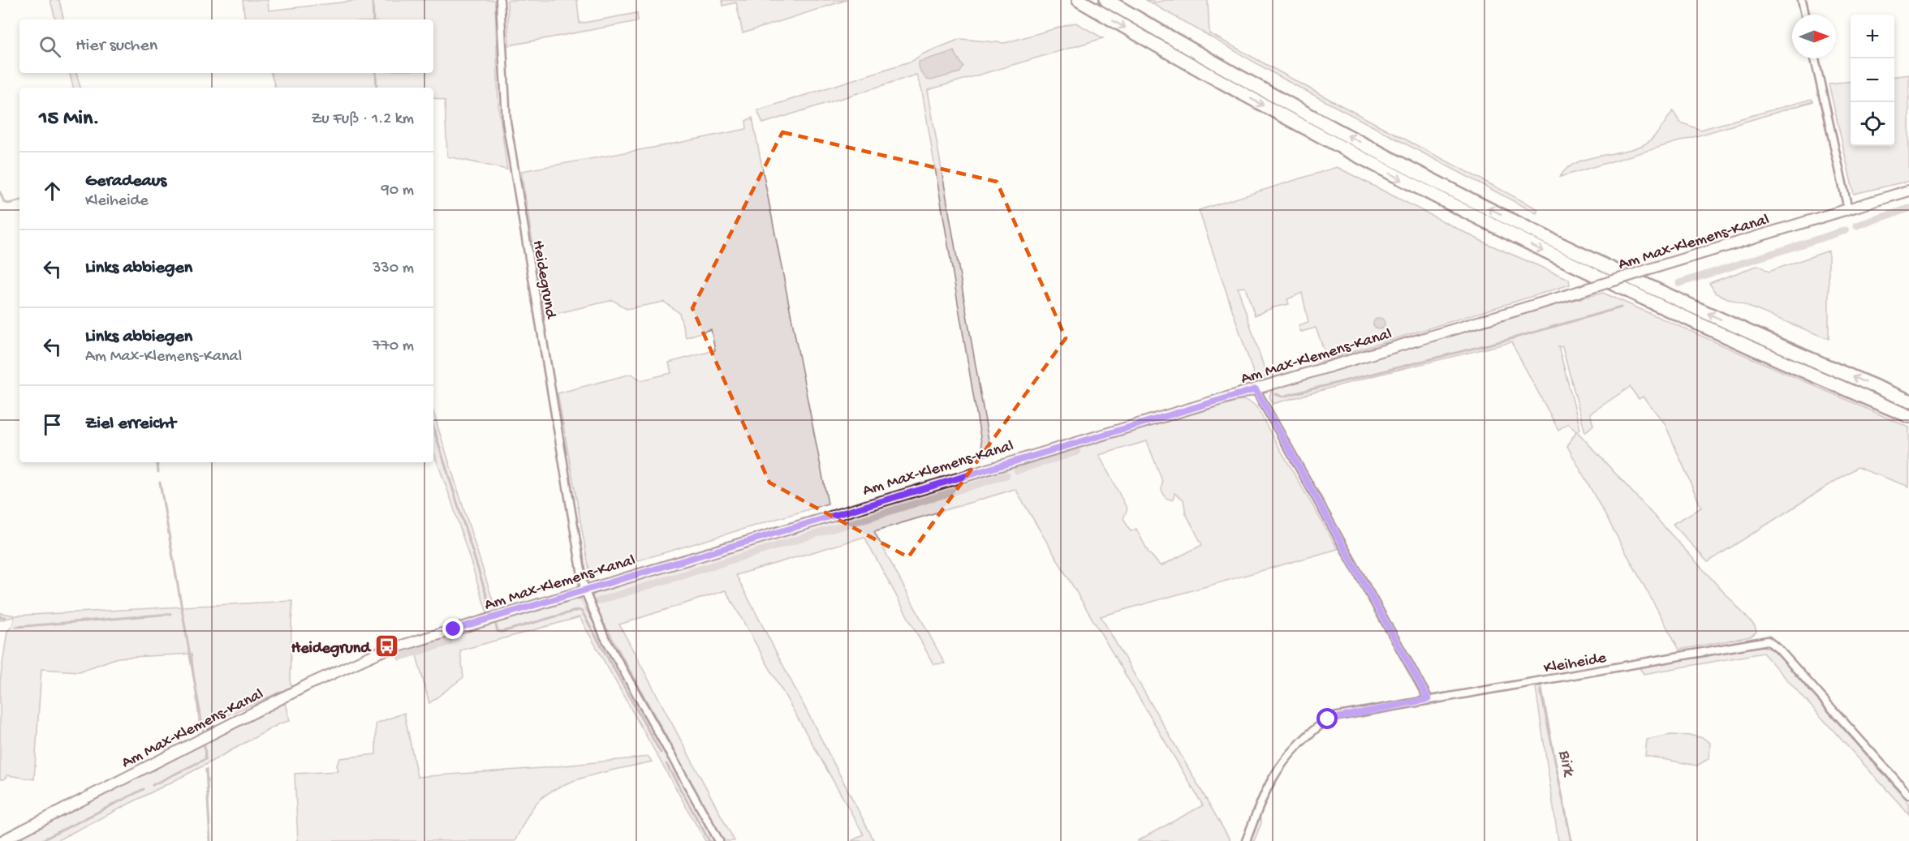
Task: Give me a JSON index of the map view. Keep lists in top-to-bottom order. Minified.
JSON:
{"streets":{"main road":["Am Max-Klemens-Kanal"],"street":["Heidegrund","Kleiheide"]},"crossings":[["Am Max-Klemens-Kanal","Heidegrund"]],"water":["Birk"],"places":{"bus stop":["Heidegrund"]},"north":"right","page":{"map_buttons":["+","−"],"search":"Hier suchen","heading":["15 Min.","Zu Fuß · 1.2 km"],"list":[["Geradeaus","Kleiheide","90 m"],["Links abbiegen","330 m"],["Links abbiegen","Am Max-Klemens-Kanal","770 m"],"Ziel erreicht"]}}
